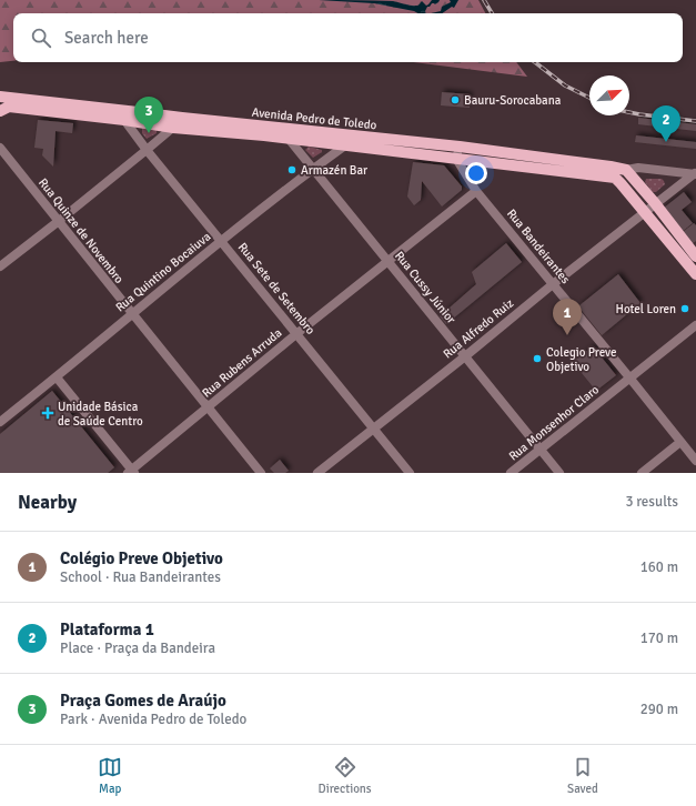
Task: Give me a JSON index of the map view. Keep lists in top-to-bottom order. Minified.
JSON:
{"streets":{"main road":["Avenida Pedro de Toledo"],"street":["Rua Quinze de Novembro","Rua Bandeirantes","Rua Quintino Bocaiuva","Rua Cussy Júnior","Rua Sete de Setembro","Rua Alfredo Ruiz","Rua Rubens Arruda","Rua Monsenhor Claro"]},"crossings":[["Avenida Pedro de Toledo","Rua Bandeirantes"],["Avenida Pedro de Toledo","Rua Quintino Bocaiuva"],["Avenida Pedro de Toledo","Rua Cussy Júnior"],["Avenida Pedro de Toledo","Rua Sete de Setembro"],["Avenida Pedro de Toledo","Rua Alfredo Ruiz"],["Rua Quinze de Novembro","Rua Quintino Bocaiuva"],["Rua Quinze de Novembro","Rua Rubens Arruda"],["Rua Bandeirantes","Rua Alfredo Ruiz"],["Rua Bandeirantes","Rua Rubens Arruda"],["Rua Bandeirantes","Rua Monsenhor Claro"],["Rua Quintino Bocaiuva","Rua Cussy Júnior"],["Rua Quintino Bocaiuva","Rua Sete de Setembro"],["Rua Cussy Júnior","Rua Alfredo Ruiz"],["Rua Cussy Júnior","Rua Rubens Arruda"],["Rua Cussy Júnior","Rua Monsenhor Claro"],["Rua Sete de Setembro","Rua Alfredo Ruiz"],["Rua Sete de Setembro","Rua Rubens Arruda"]],"places":{"other":["Bauru-Sorocabana","Armazén Bar","Hotel Loren","Colegio Preve Objetivo"],"health":["Unidade Básica de Saúde Centro"]},"north":"top right","page":{"search":"Search here","pins":["3","2","1"],"heading":["Nearby","3 results"],"list":[{"mark":"1","name":"Colégio Preve Objetivo","note":"School · Rua Bandeirantes","value":"160 m"},{"mark":"2","name":"Plataforma 1","note":"Place · Praça da Bandeira","value":"170 m"},{"mark":"3","name":"Praça Gomes de Araújo","note":"Park · Avenida Pedro de Toledo","value":"290 m"}],"nav":["Map","Directions","Saved"]}}
